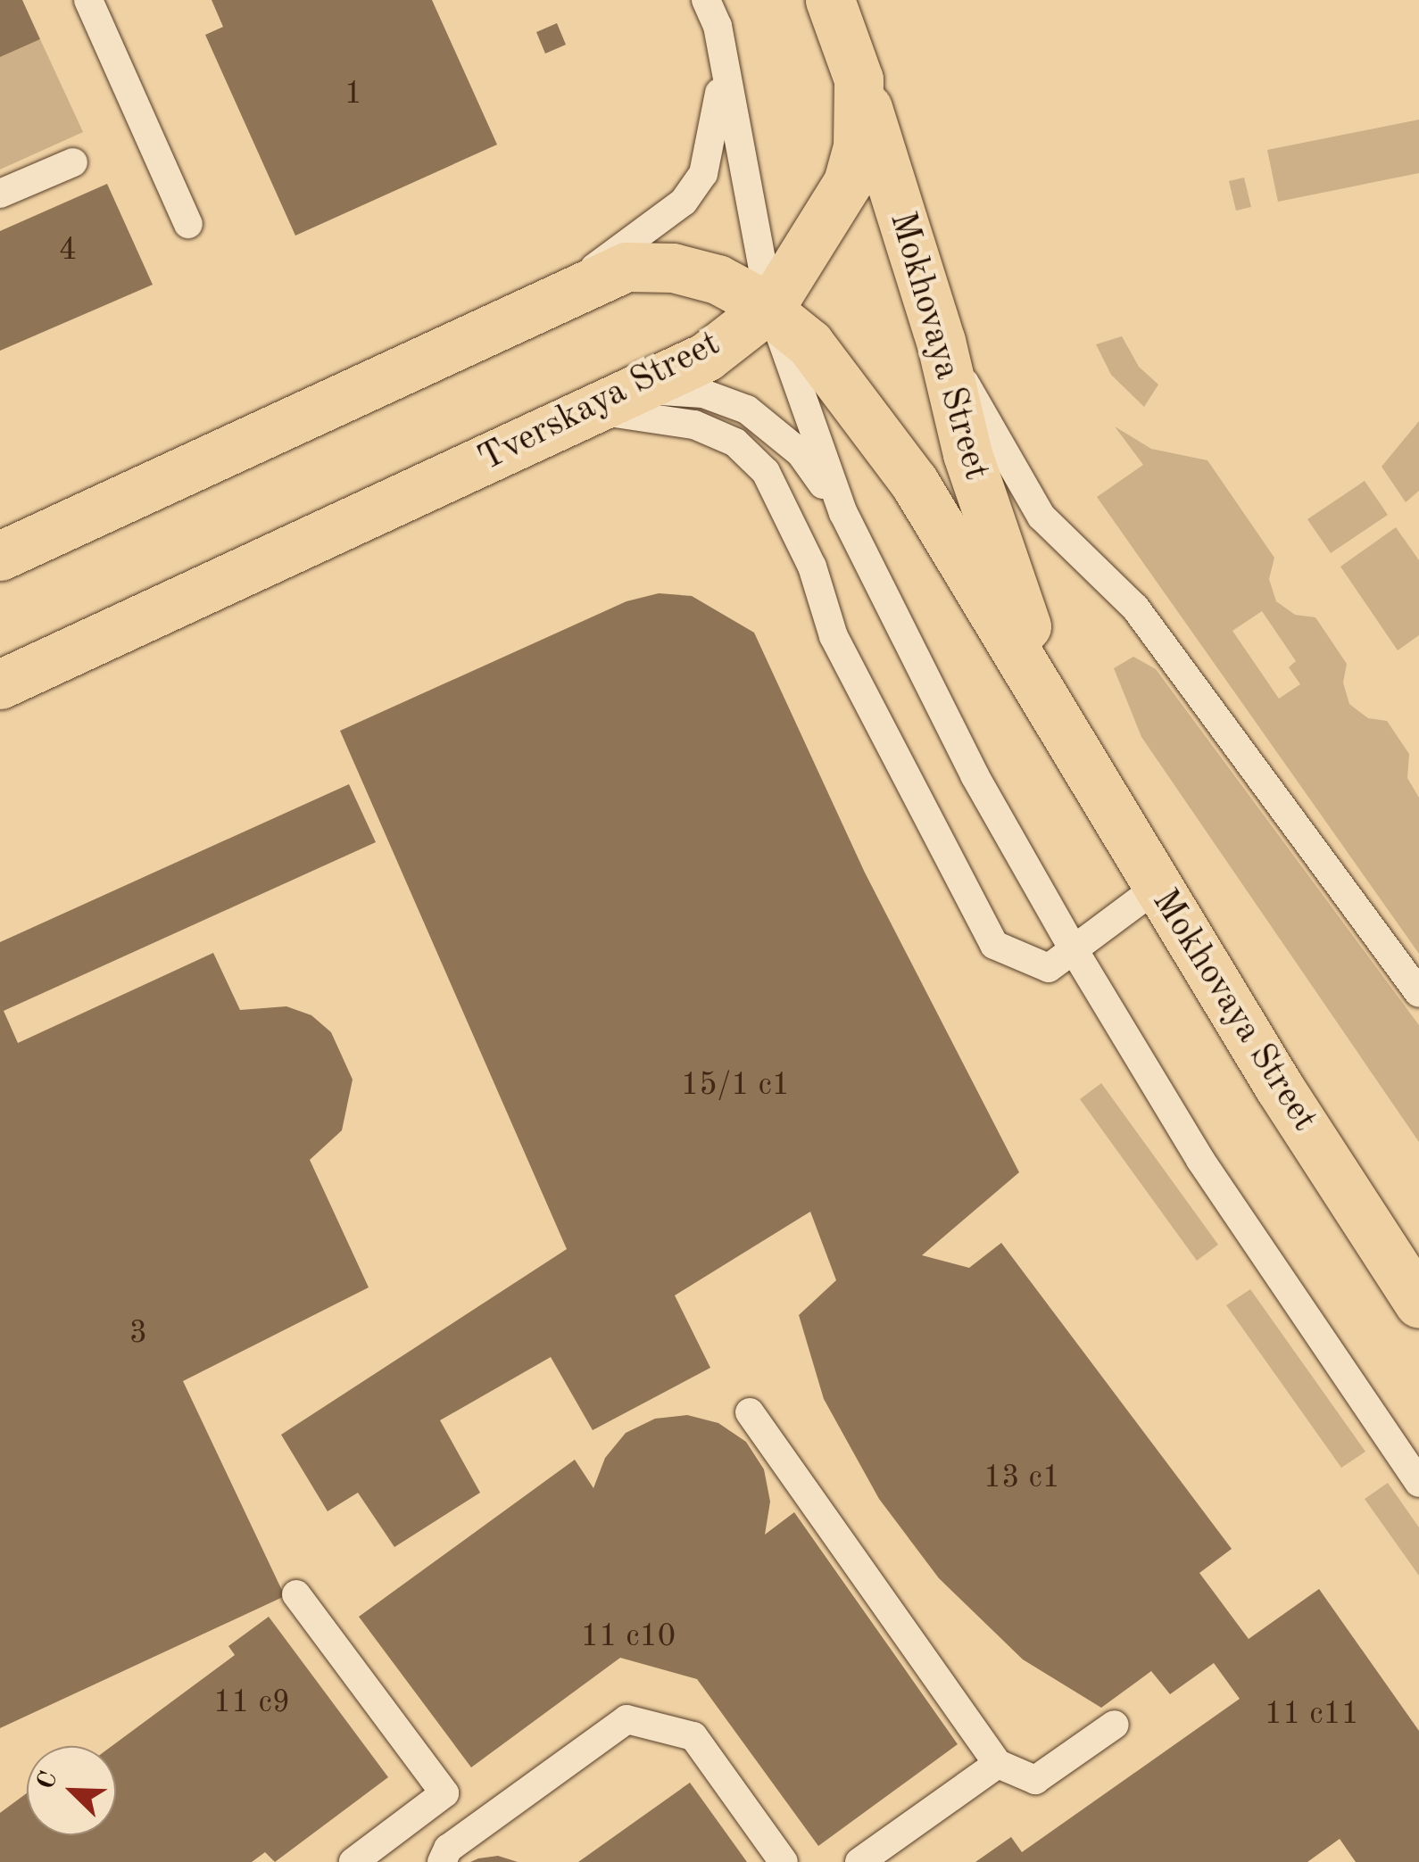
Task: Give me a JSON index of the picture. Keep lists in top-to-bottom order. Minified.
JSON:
{"streets":{"main road":["Mokhovaya Street","Tverskaya Street"]},"crossings":[["Mokhovaya Street","Tverskaya Street"]],"house_numbers":["1","4","15/1 с1","3","13 с1","11 с10","11 с9","11 с11"],"north":"top left"}
